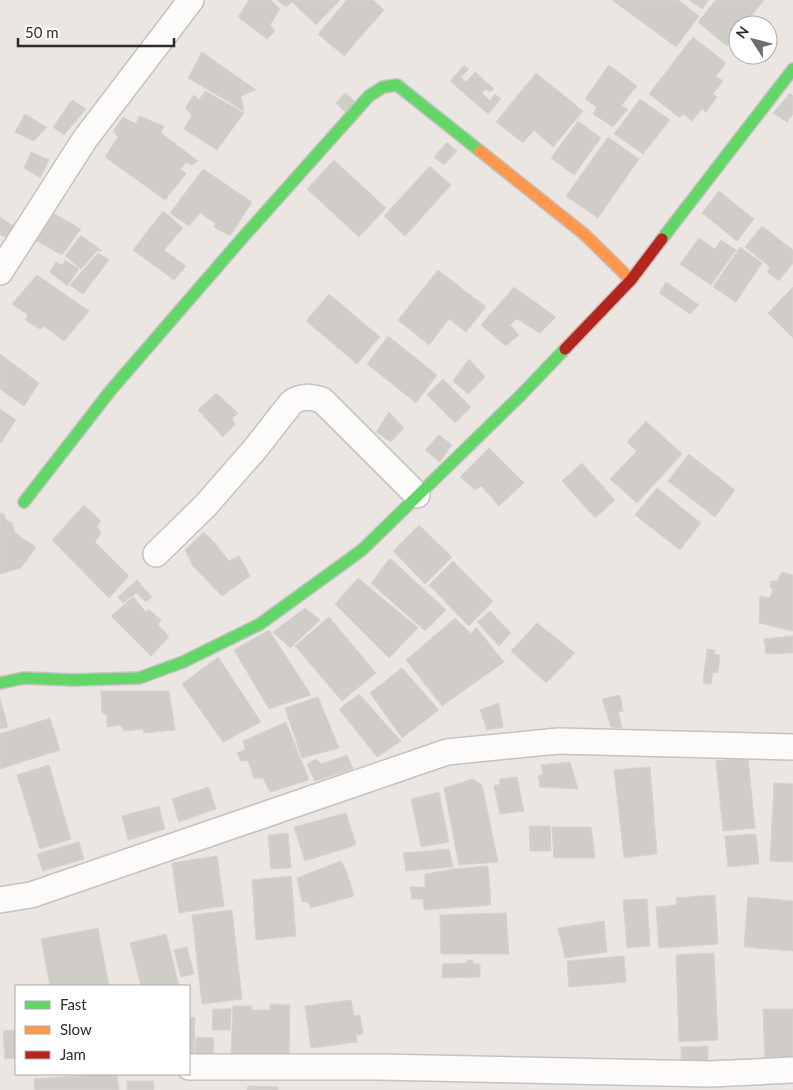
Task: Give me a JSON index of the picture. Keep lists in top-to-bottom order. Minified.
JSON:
{"legend":["Fast","Slow","Jam"],"scale_bar":"50 m","north":"top left"}
